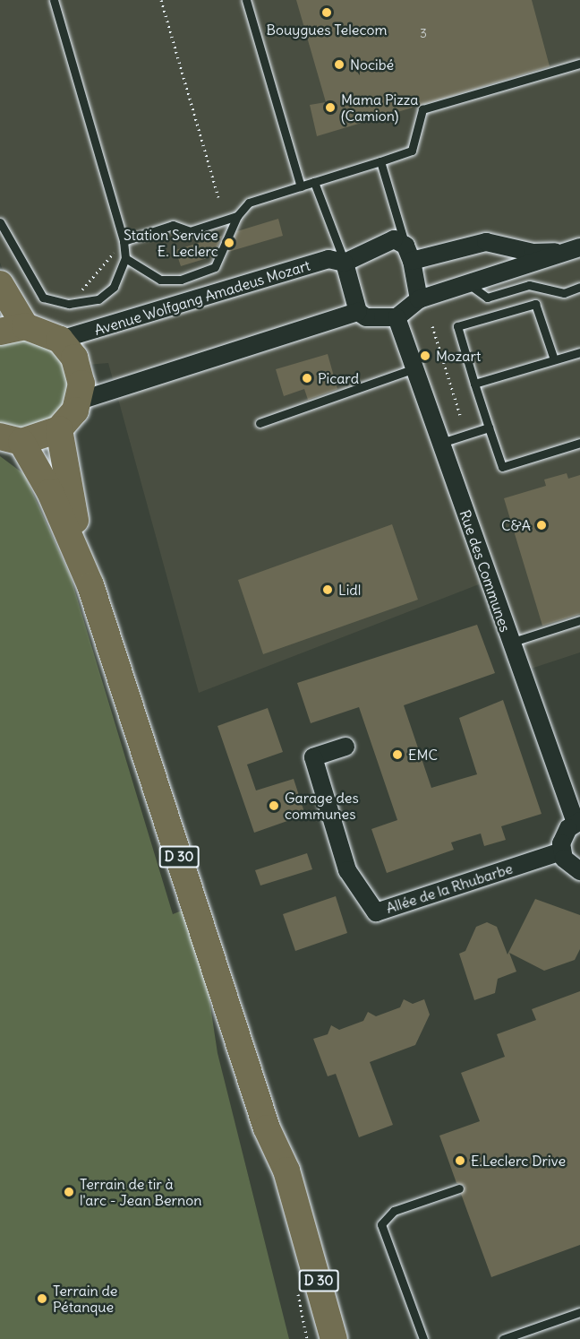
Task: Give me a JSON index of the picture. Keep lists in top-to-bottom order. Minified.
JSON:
{"streets":{"main road":["D 30"],"street":["Avenue Wolfgang Amadeus Mozart","Rue des Communes","Allée de la Rhubarbe"]},"crossings":[["Avenue Wolfgang Amadeus Mozart","Rue des Communes"]],"places":["Bouygues Telecom","Nocibé","Mama Pizza (Camion)","Station Service E. Leclerc","Mozart","Picard","C&A","Lidl","EMC","Garage des communes","E.Leclerc Drive","Terrain de tir à l'arc - Jean Bernon","Terrain de Pétanque"],"house_numbers":["3"]}
